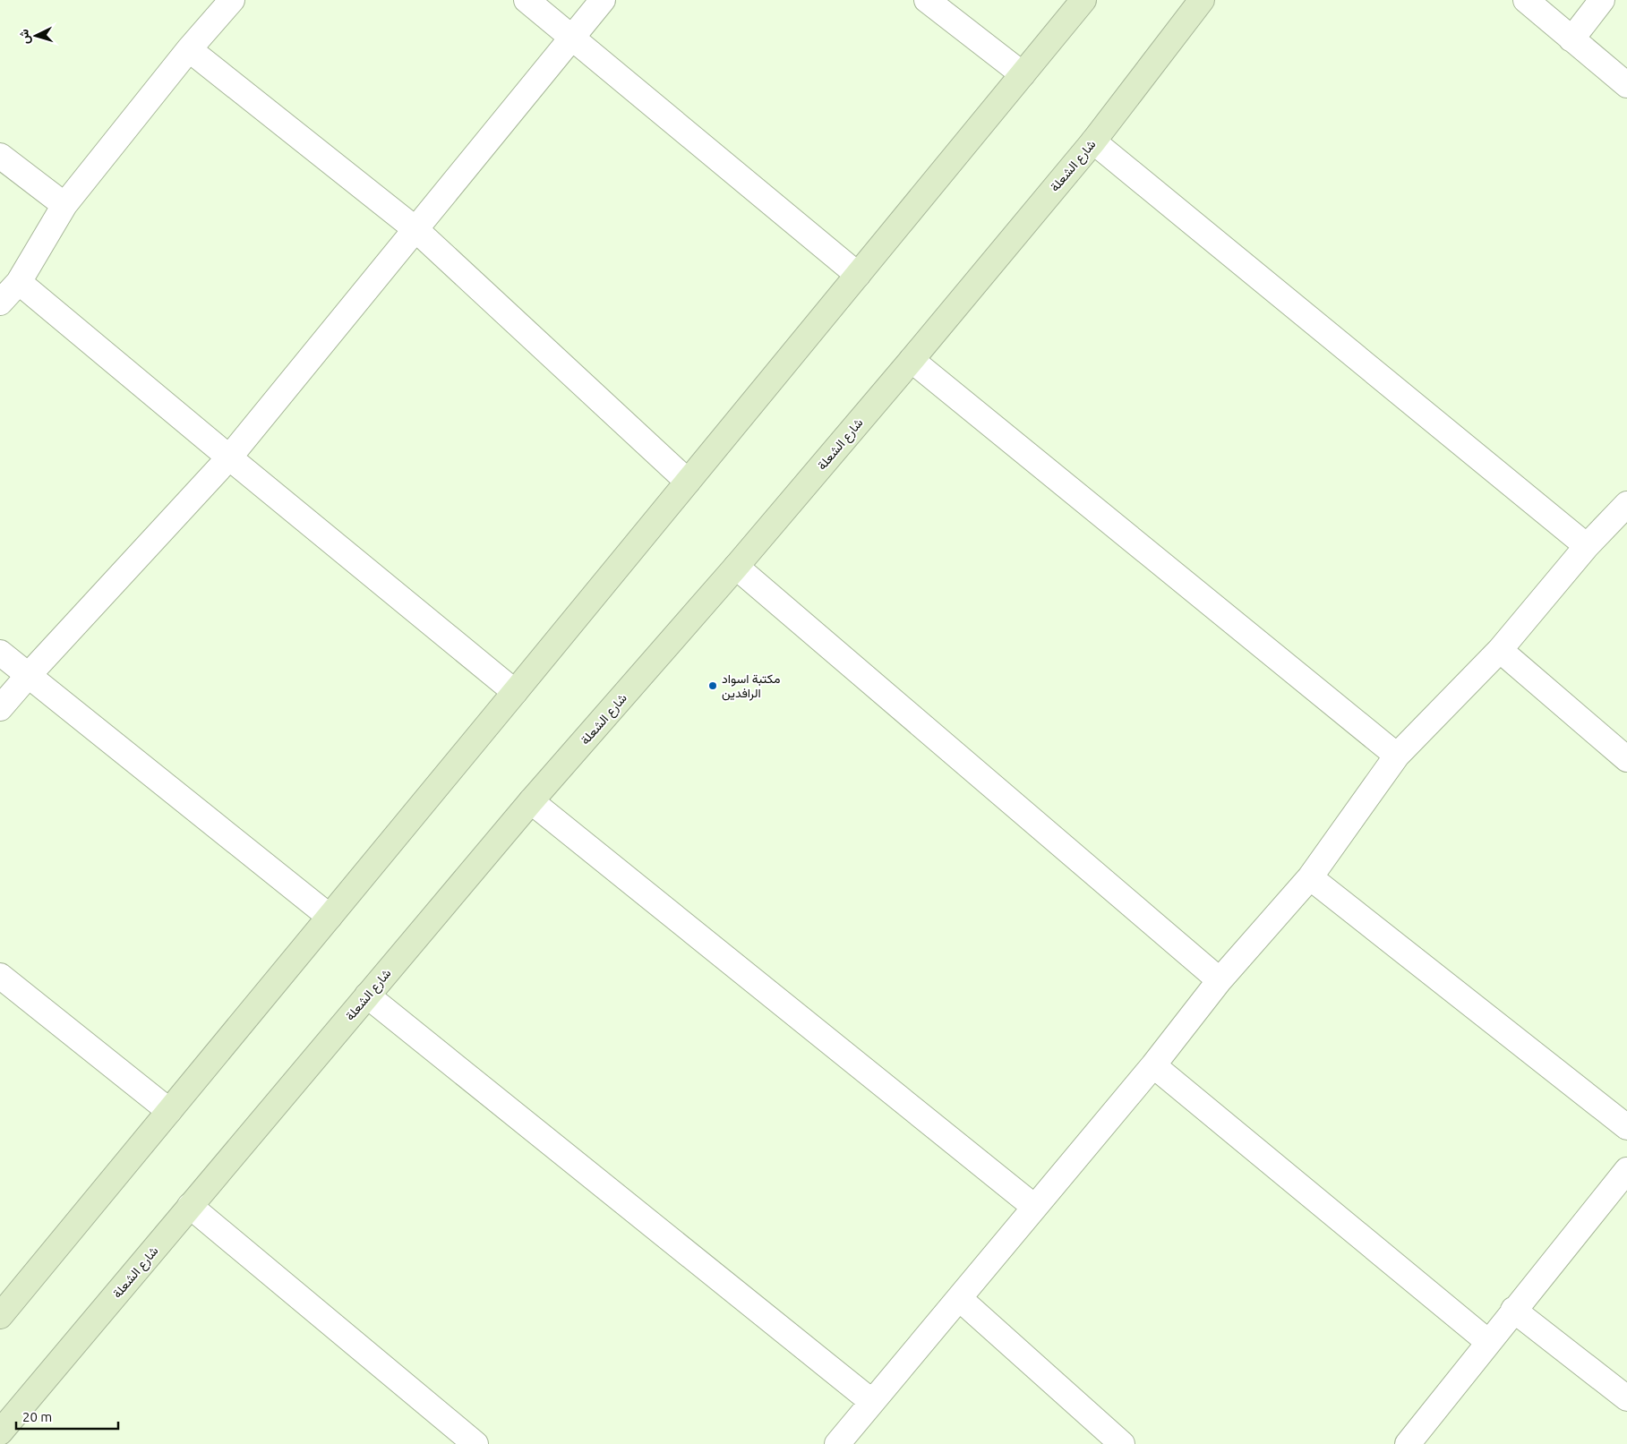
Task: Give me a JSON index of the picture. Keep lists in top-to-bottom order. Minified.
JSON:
{"streets":{"main road":["شارع الشعلة"]},"places":["مكتبة اسواد الرافدين"],"scale_bar":"20 m","north":"left"}
